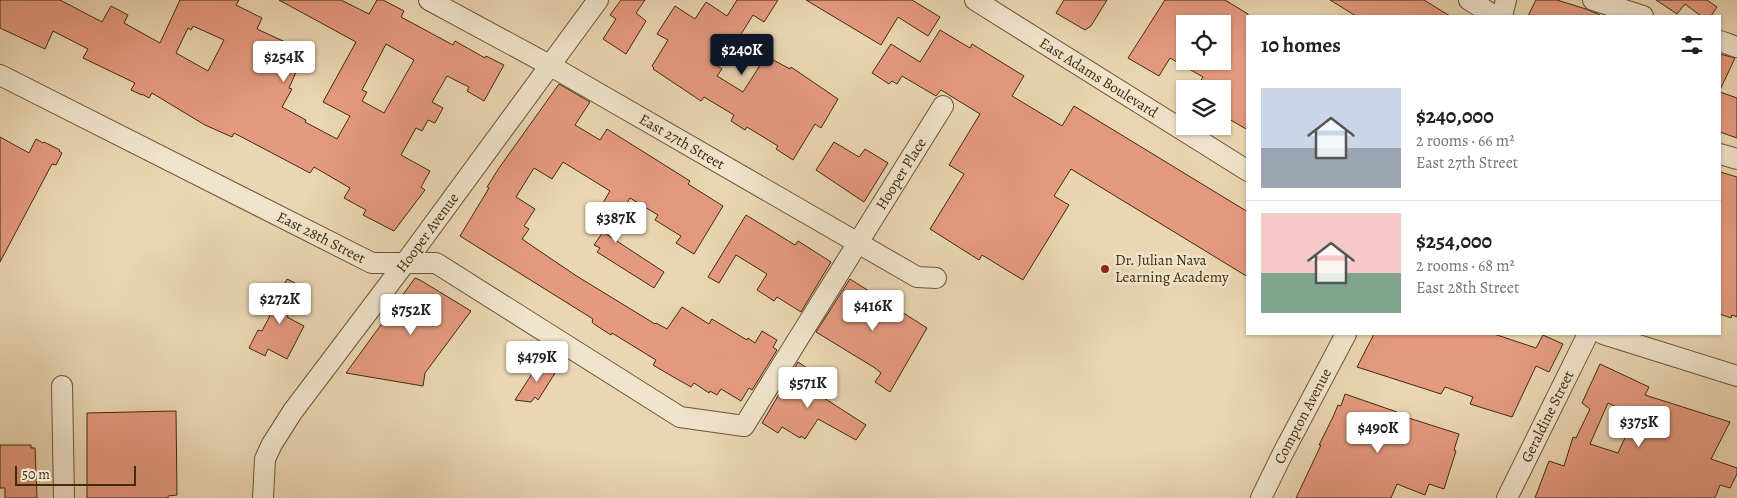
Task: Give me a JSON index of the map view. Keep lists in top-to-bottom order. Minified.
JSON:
{"streets":{"street":["East Adams Boulevard","East 27th Street","Hooper Place","Hooper Avenue","East 28th Street","Compton Avenue","Geraldine Street"]},"crossings":[["East 27th Street","Hooper Place"],["East 27th Street","Hooper Avenue"],["East 27th Street","East 28th Street"],["Hooper Place","East 28th Street"],["Hooper Avenue","East 28th Street"]],"places":["Dr. Julian Nava Learning Academy"],"scale_bar":"50 m","page":{"heading":"10 homes","price":["$240K","$254K","$387K","$272K","$416K","$752K","$479K","$571K","$375K","$490K"],"list":[{"name":"$240,000","note":"2 rooms · 66 m² · East 27th Street"},{"name":"$254,000","note":"2 rooms · 68 m² · East 28th Street"}],"scale":"50 m"}}
